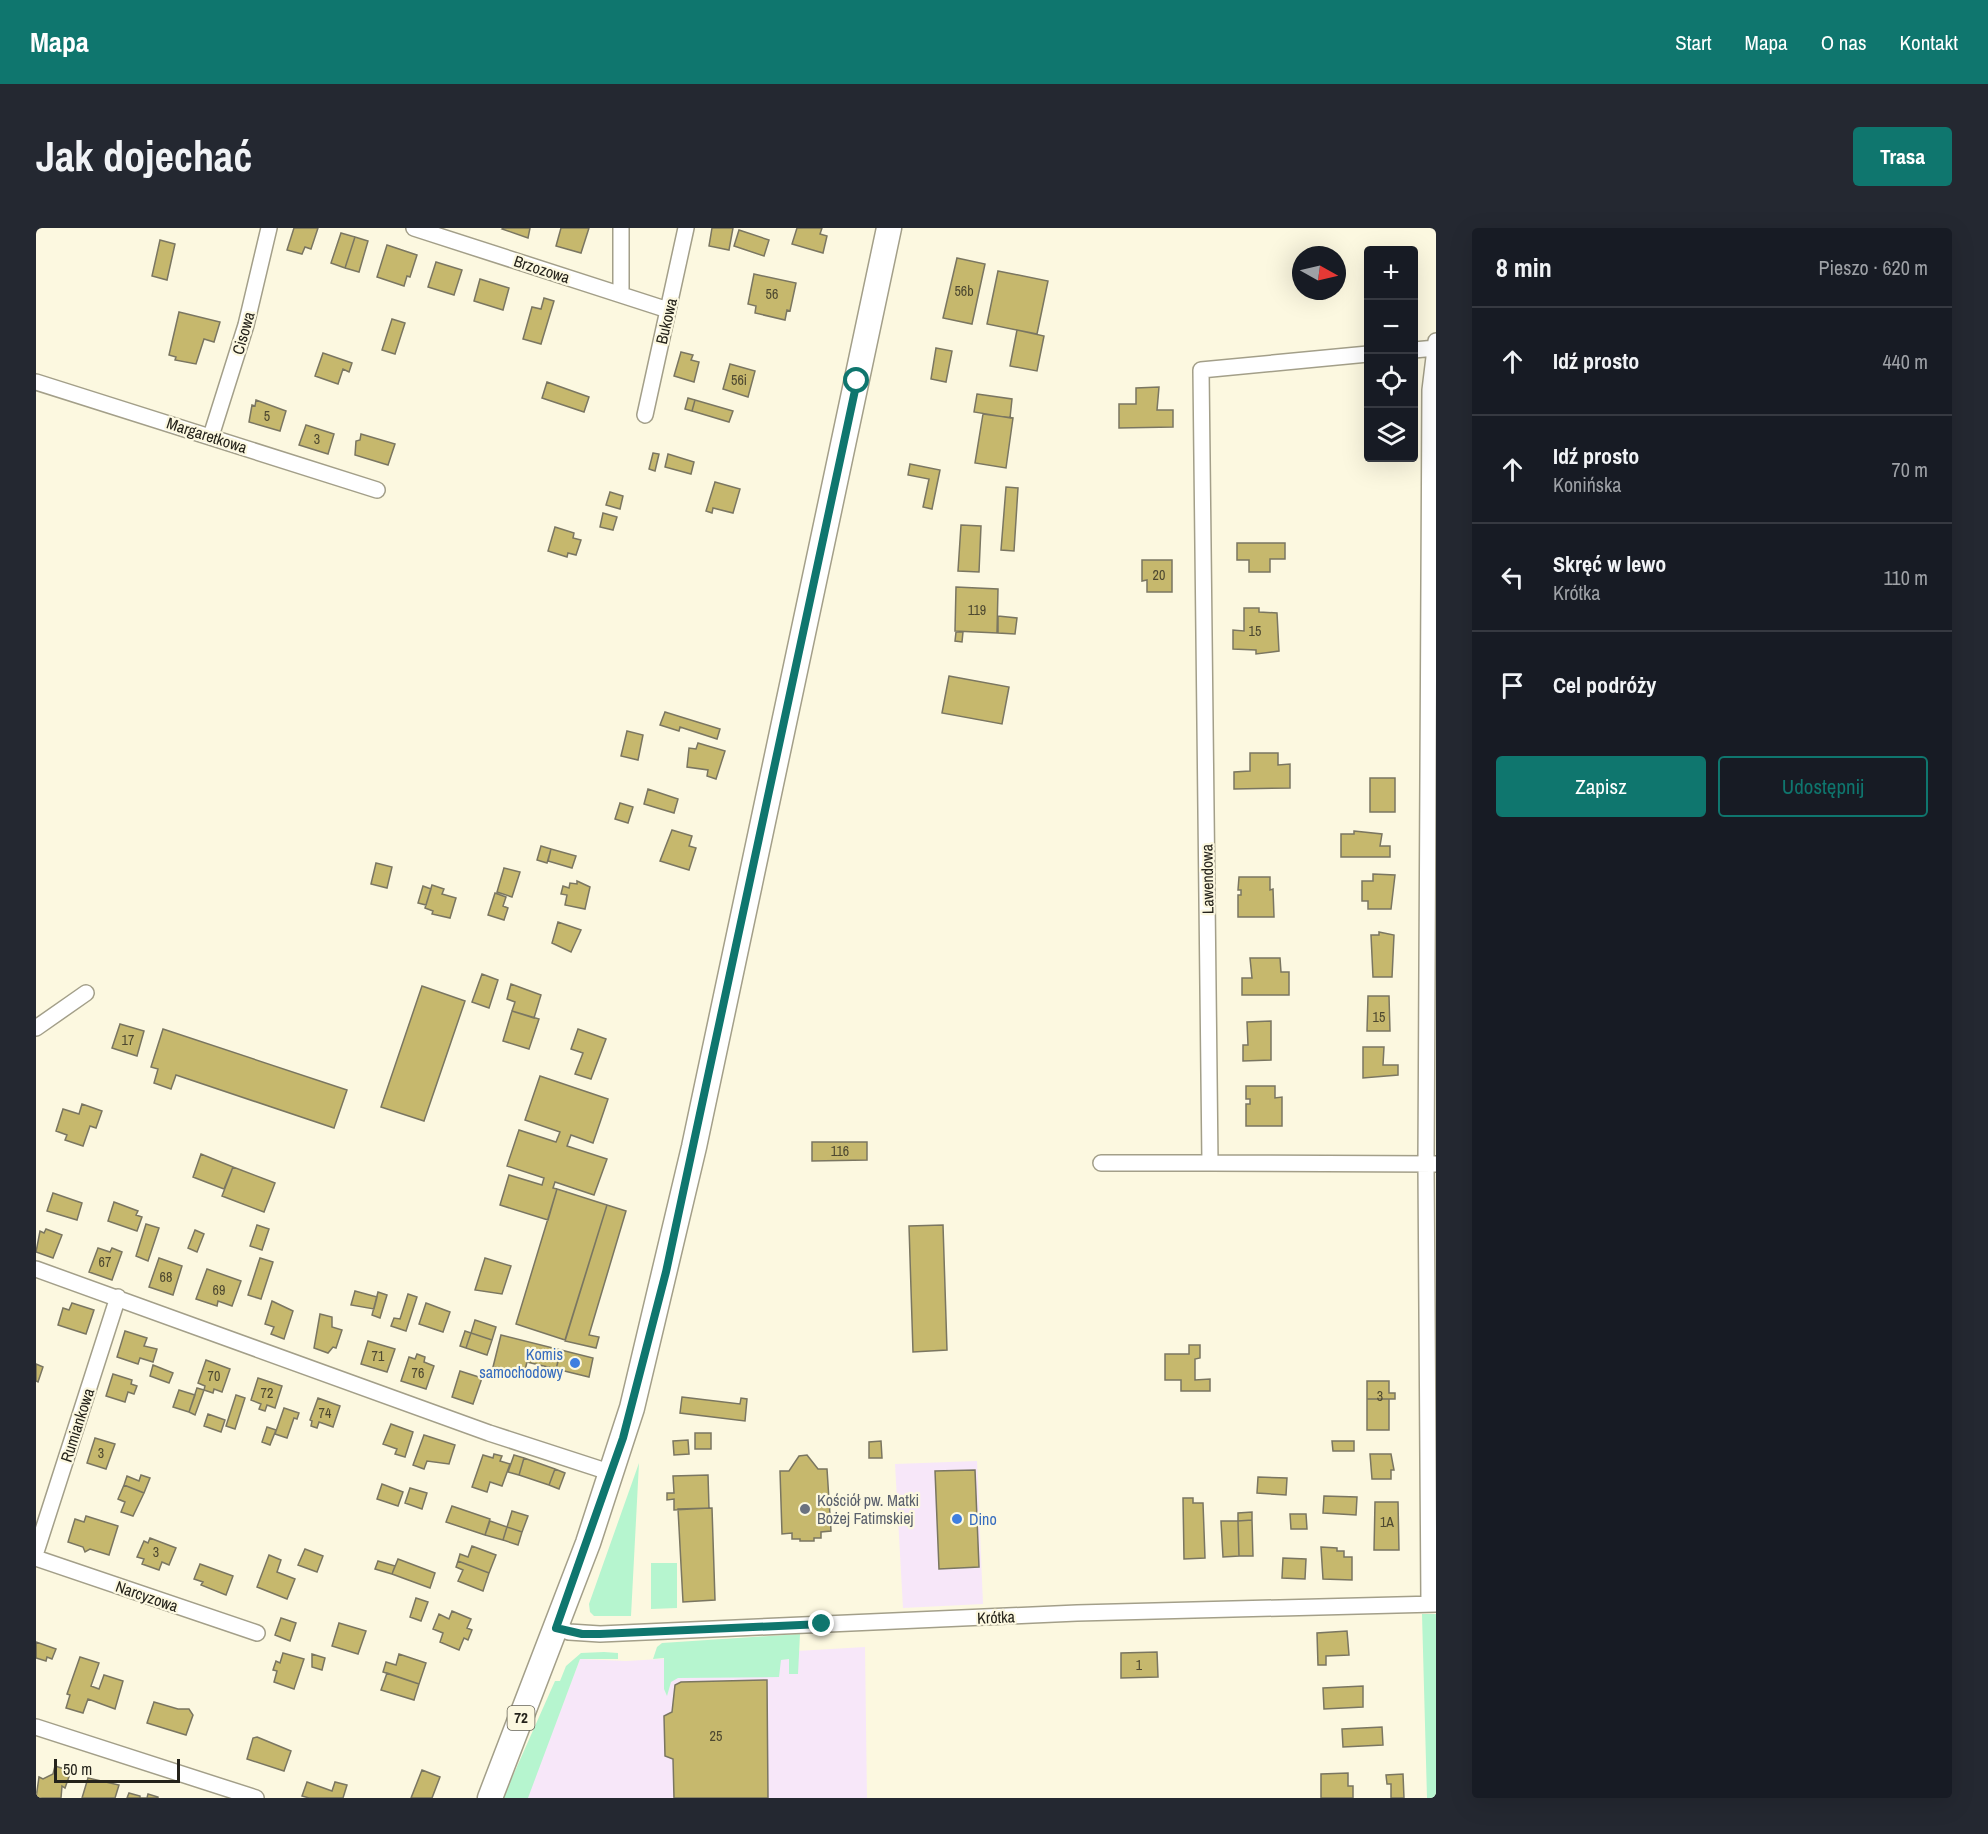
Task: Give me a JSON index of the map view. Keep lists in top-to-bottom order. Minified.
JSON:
{"streets":{"main road":["72"],"street":["Brzozowa","Bukowa","Cisowa","Margaretkowa","Lawendowa","Rumiankowa","Narcyzowa","Krótka"]},"crossings":[["Brzozowa","Bukowa"],["Cisowa","Margaretkowa"],["Krótka","72"]],"places":["Komis samochodowy","Kościół pw. Matki Bożej Fatimskiej","Dino"],"house_numbers":["56b","56","56i","5","3","20","119","15","15","17","116","67","68","69","71","76","70","72","3","74","3","1A","3","1","25"],"scale_bar":"50 m","north":"right","page":{"header":"Mapa","nav":["Start","Mapa","O nas","Kontakt"],"buttons":["Trasa",["Zapisz","Udostępnij"]],"title":"Jak dojechać","heading":["8 min","Pieszo · 620 m"],"map_buttons":["+","−"],"list":[["Idź prosto","440 m"],["Idź prosto","Konińska","70 m"],["Skręć w lewo","Krótka","110 m"],"Cel podróży"],"scale":"50 m"}}
